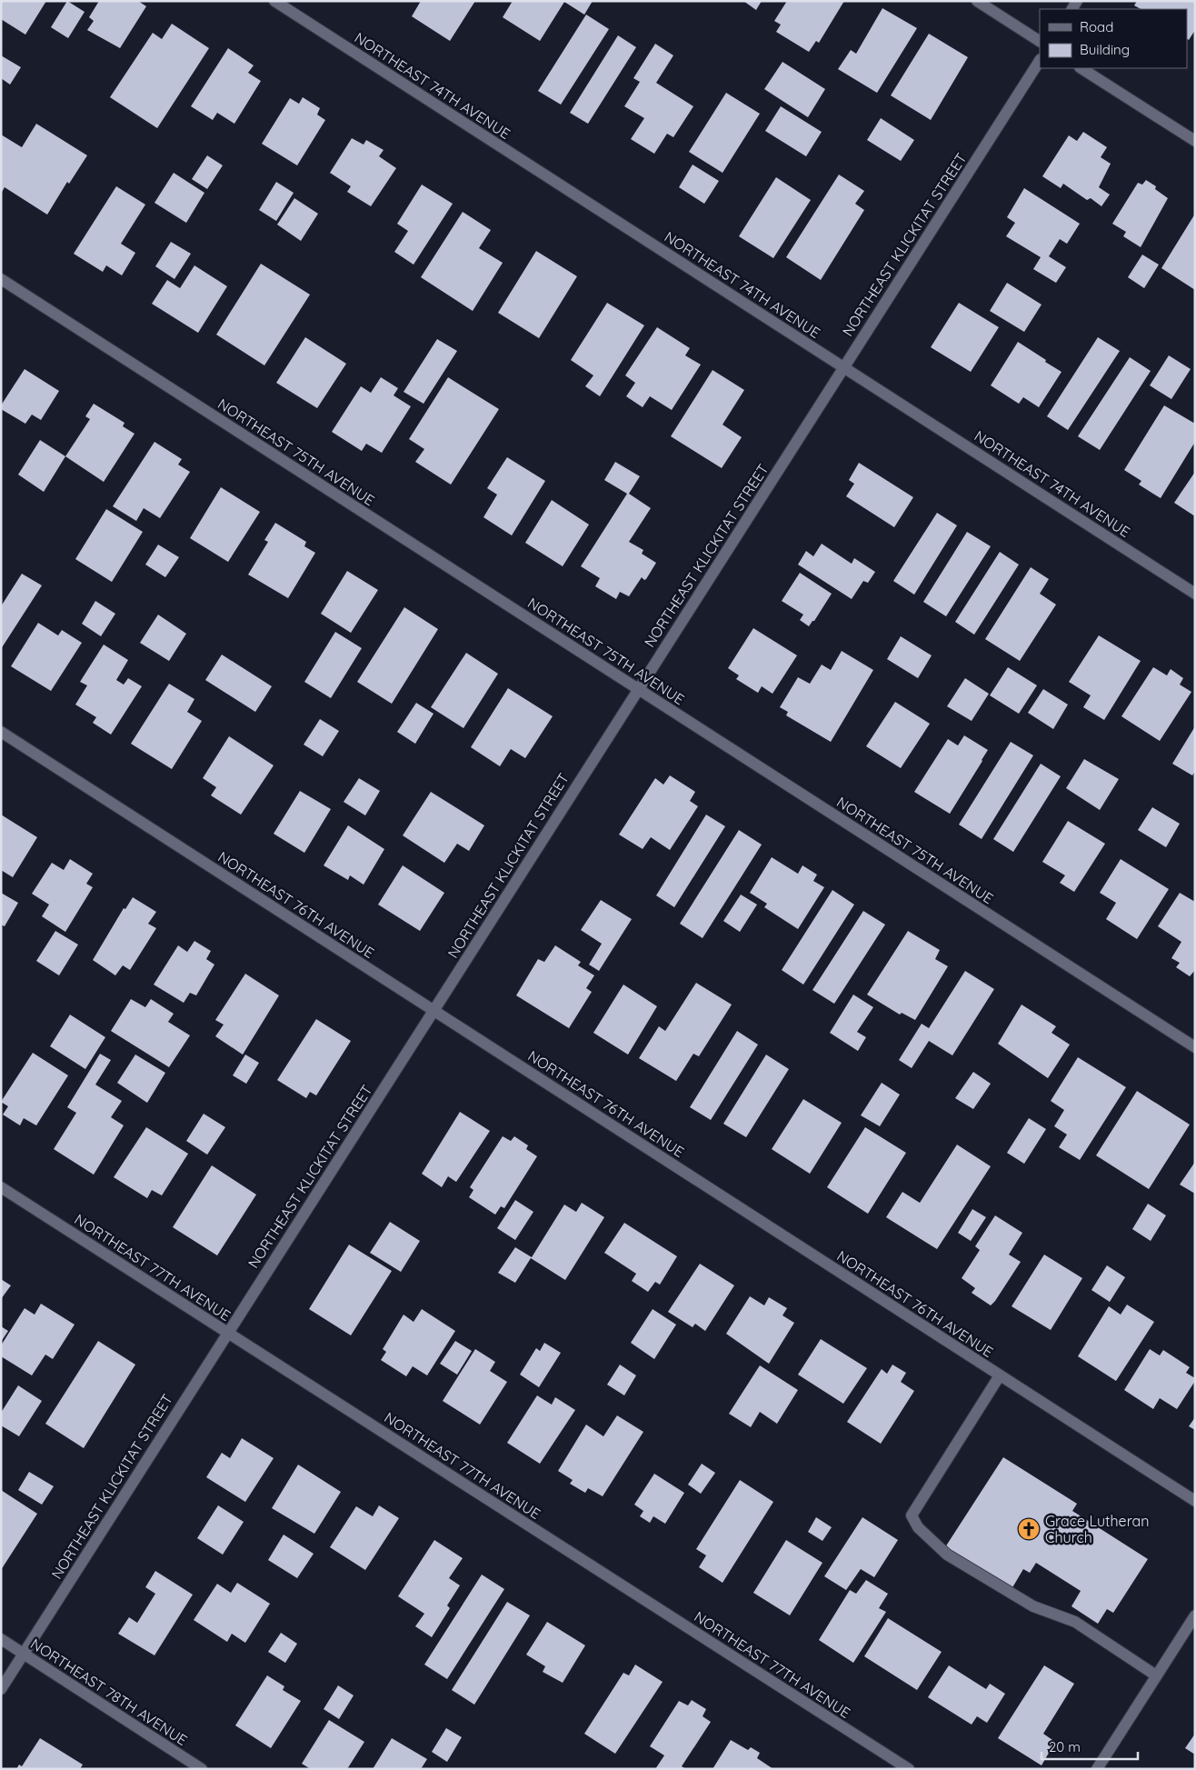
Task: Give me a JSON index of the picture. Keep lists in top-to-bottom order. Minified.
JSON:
{"streets":{"street":["NORTHEAST 74TH AVENUE","NORTHEAST KLICKITAT STREET","NORTHEAST 75TH AVENUE","NORTHEAST 76TH AVENUE","NORTHEAST 77TH AVENUE","NORTHEAST 78TH AVENUE"]},"crossings":[["NORTHEAST 74TH AVENUE","NORTHEAST KLICKITAT STREET"],["NORTHEAST KLICKITAT STREET","NORTHEAST 75TH AVENUE"],["NORTHEAST KLICKITAT STREET","NORTHEAST 76TH AVENUE"],["NORTHEAST KLICKITAT STREET","NORTHEAST 77TH AVENUE"],["NORTHEAST KLICKITAT STREET","NORTHEAST 78TH AVENUE"]],"places":{"church":["Grace Lutheran Church"]},"legend":["Road","Building"],"scale_bar":"20 m"}
